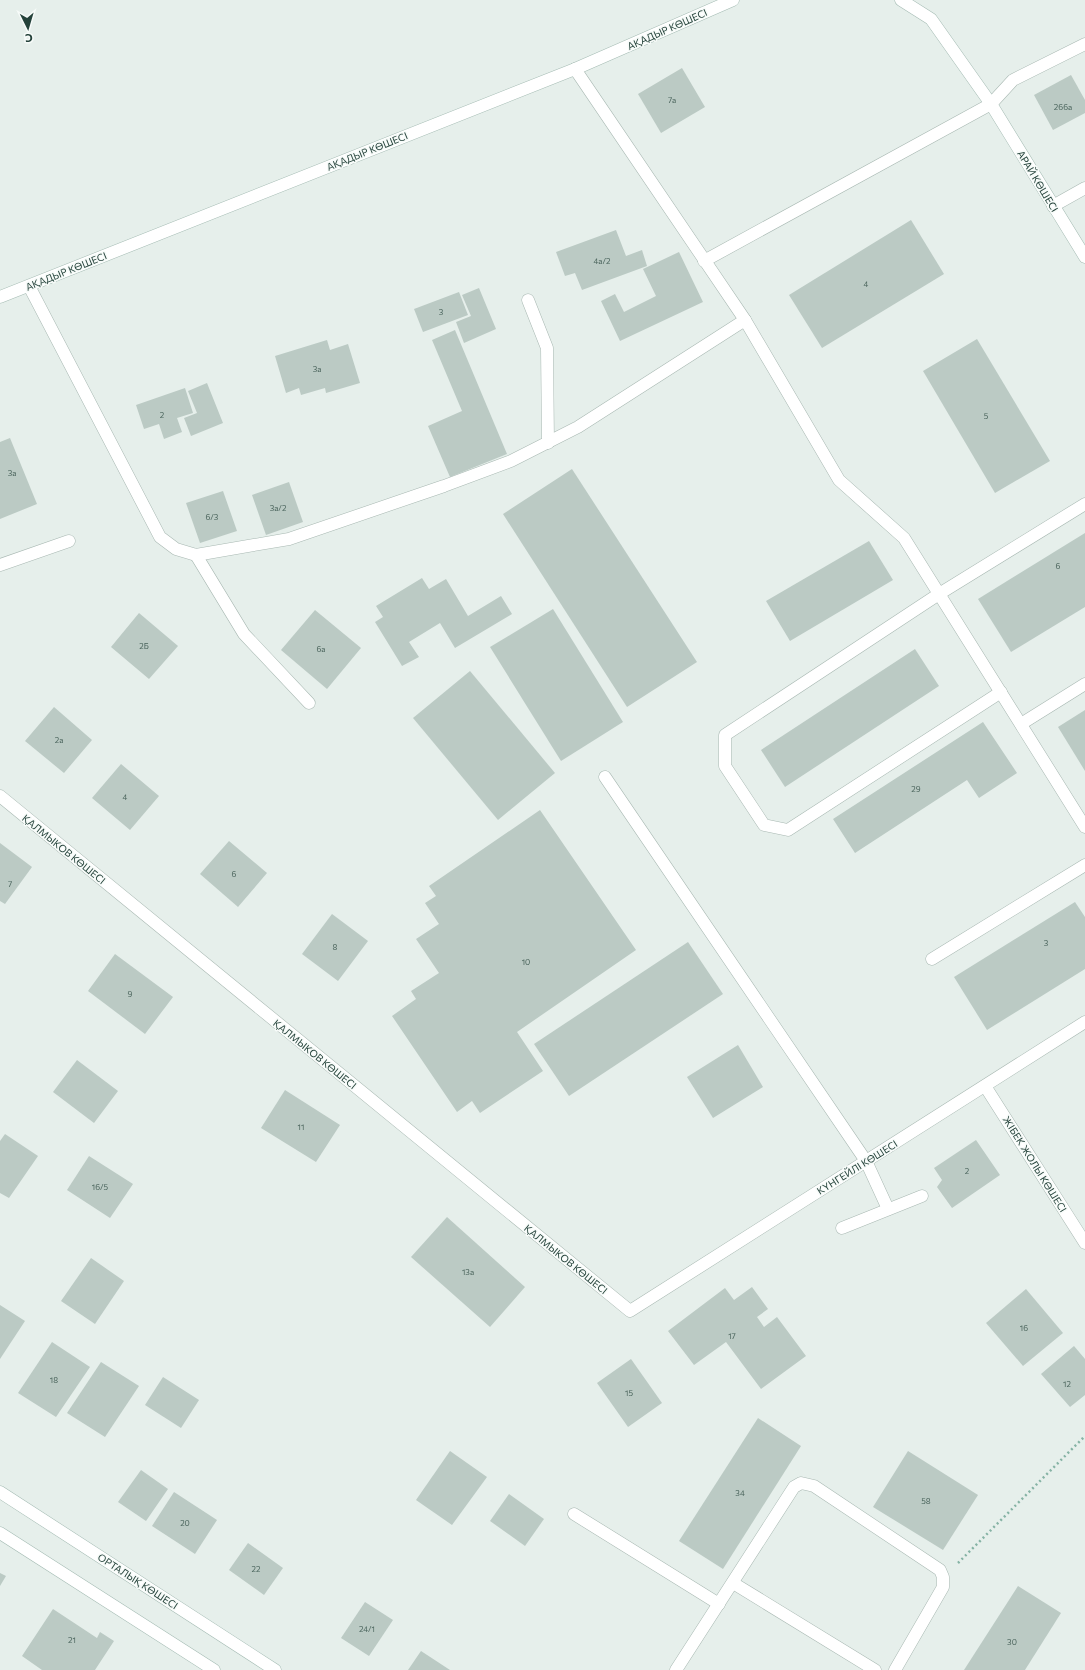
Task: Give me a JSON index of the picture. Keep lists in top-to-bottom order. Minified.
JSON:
{"streets":{"street":["АҚАДЫР КӨШЕСІ","АРАЙ КӨШЕСІ","ҚАЛМЫКОВ КӨШЕСІ","ЖІБЕК ЖОЛЫ КӨШЕСІ","КҮНГЕЙЛІ КӨШЕСІ","ОРТАЛЫҚ КӨШЕСІ"]},"crossings":[["ҚАЛМЫКОВ КӨШЕСІ","КҮНГЕЙЛІ КӨШЕСІ"],["ЖІБЕК ЖОЛЫ КӨШЕСІ","КҮНГЕЙЛІ КӨШЕСІ"]],"house_numbers":["7а","266а","4а/2","4","3","3а","2","5","3а","3а/2","6/3","6","2Б","6а","2а","29","4","6","7","3","8","10","9","11","2","16/5","13а","16","17","18","12","15","34","58","20","22","24/1","21","30"],"north":"bottom"}
